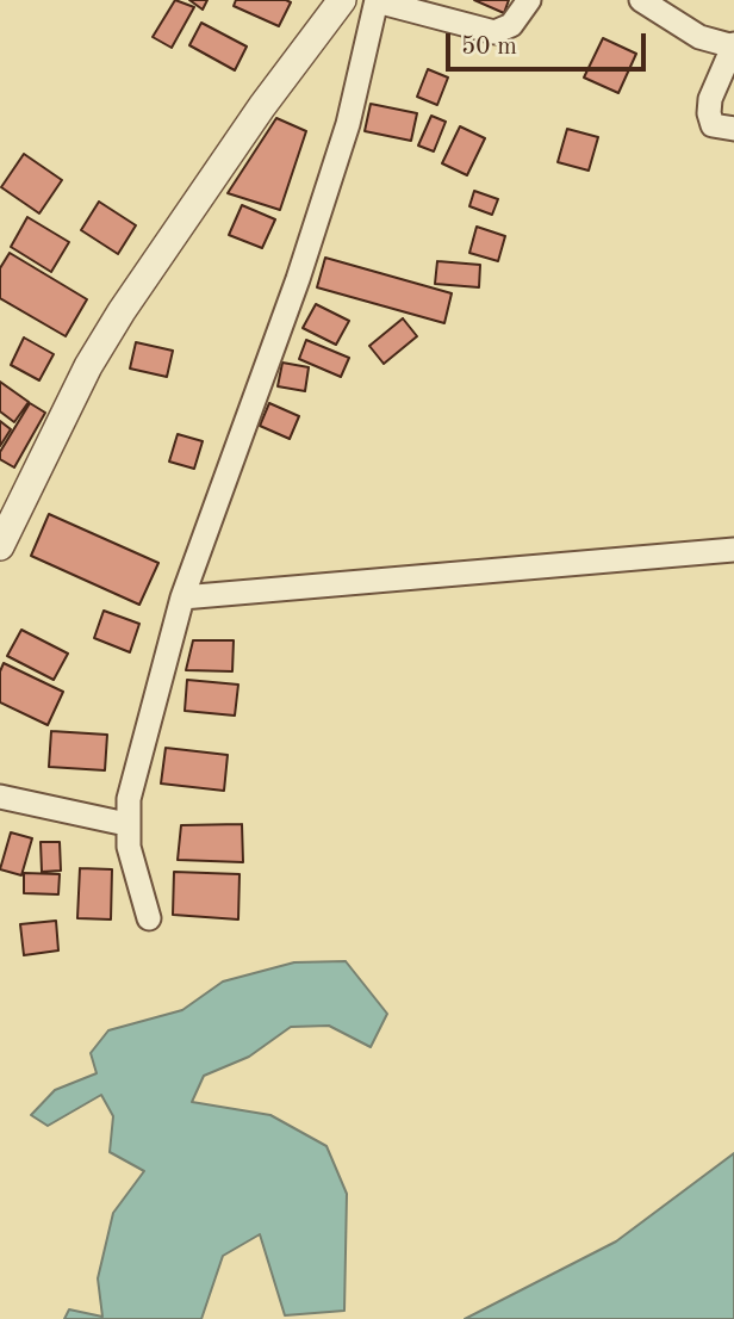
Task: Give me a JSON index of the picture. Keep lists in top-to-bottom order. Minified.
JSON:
{"scale_bar":"50 m"}
